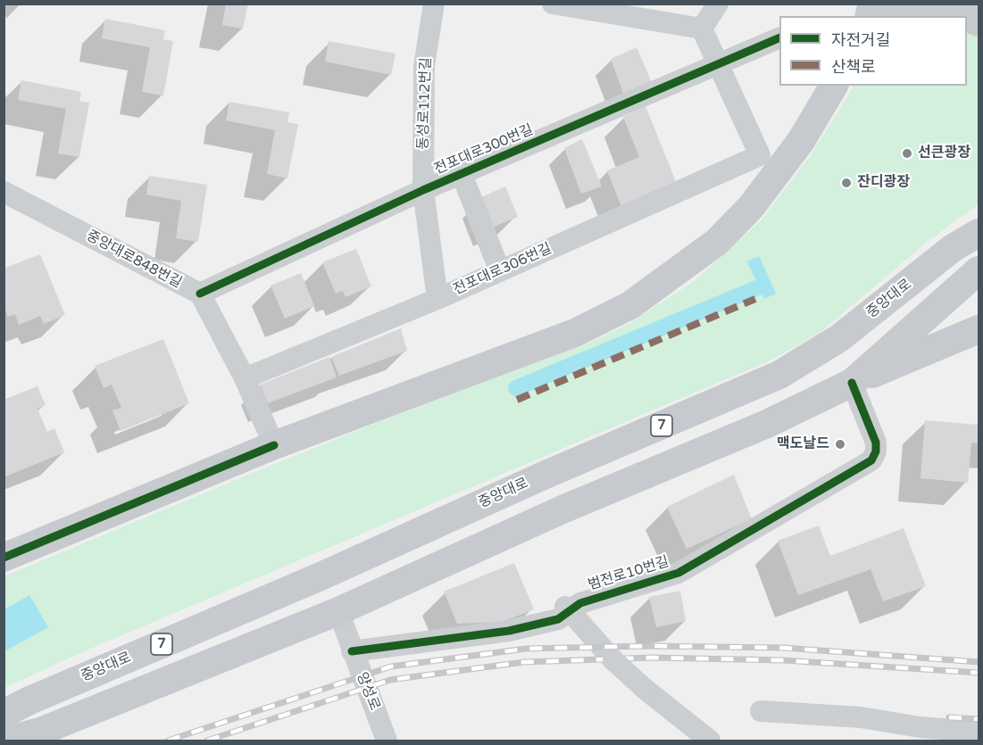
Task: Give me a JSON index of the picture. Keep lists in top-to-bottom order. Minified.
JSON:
{"streets":{"main road":["중앙대로","7"],"street":["동성로112번길","전포대로300번길","중앙대로848번길","전포대로306번길","범전로10번길","양성로"]},"crossings":[["동성로112번길","전포대로300번길"],["동성로112번길","전포대로306번길"],["전포대로300번길","중앙대로848번길"],["중앙대로848번길","전포대로306번길"],["7","범전로10번길"],["7","양성로"],["범전로10번길","양성로"]],"places":["선큰광장","잔디광장","맥도날드"],"legend":["자전거길","산책로"]}
